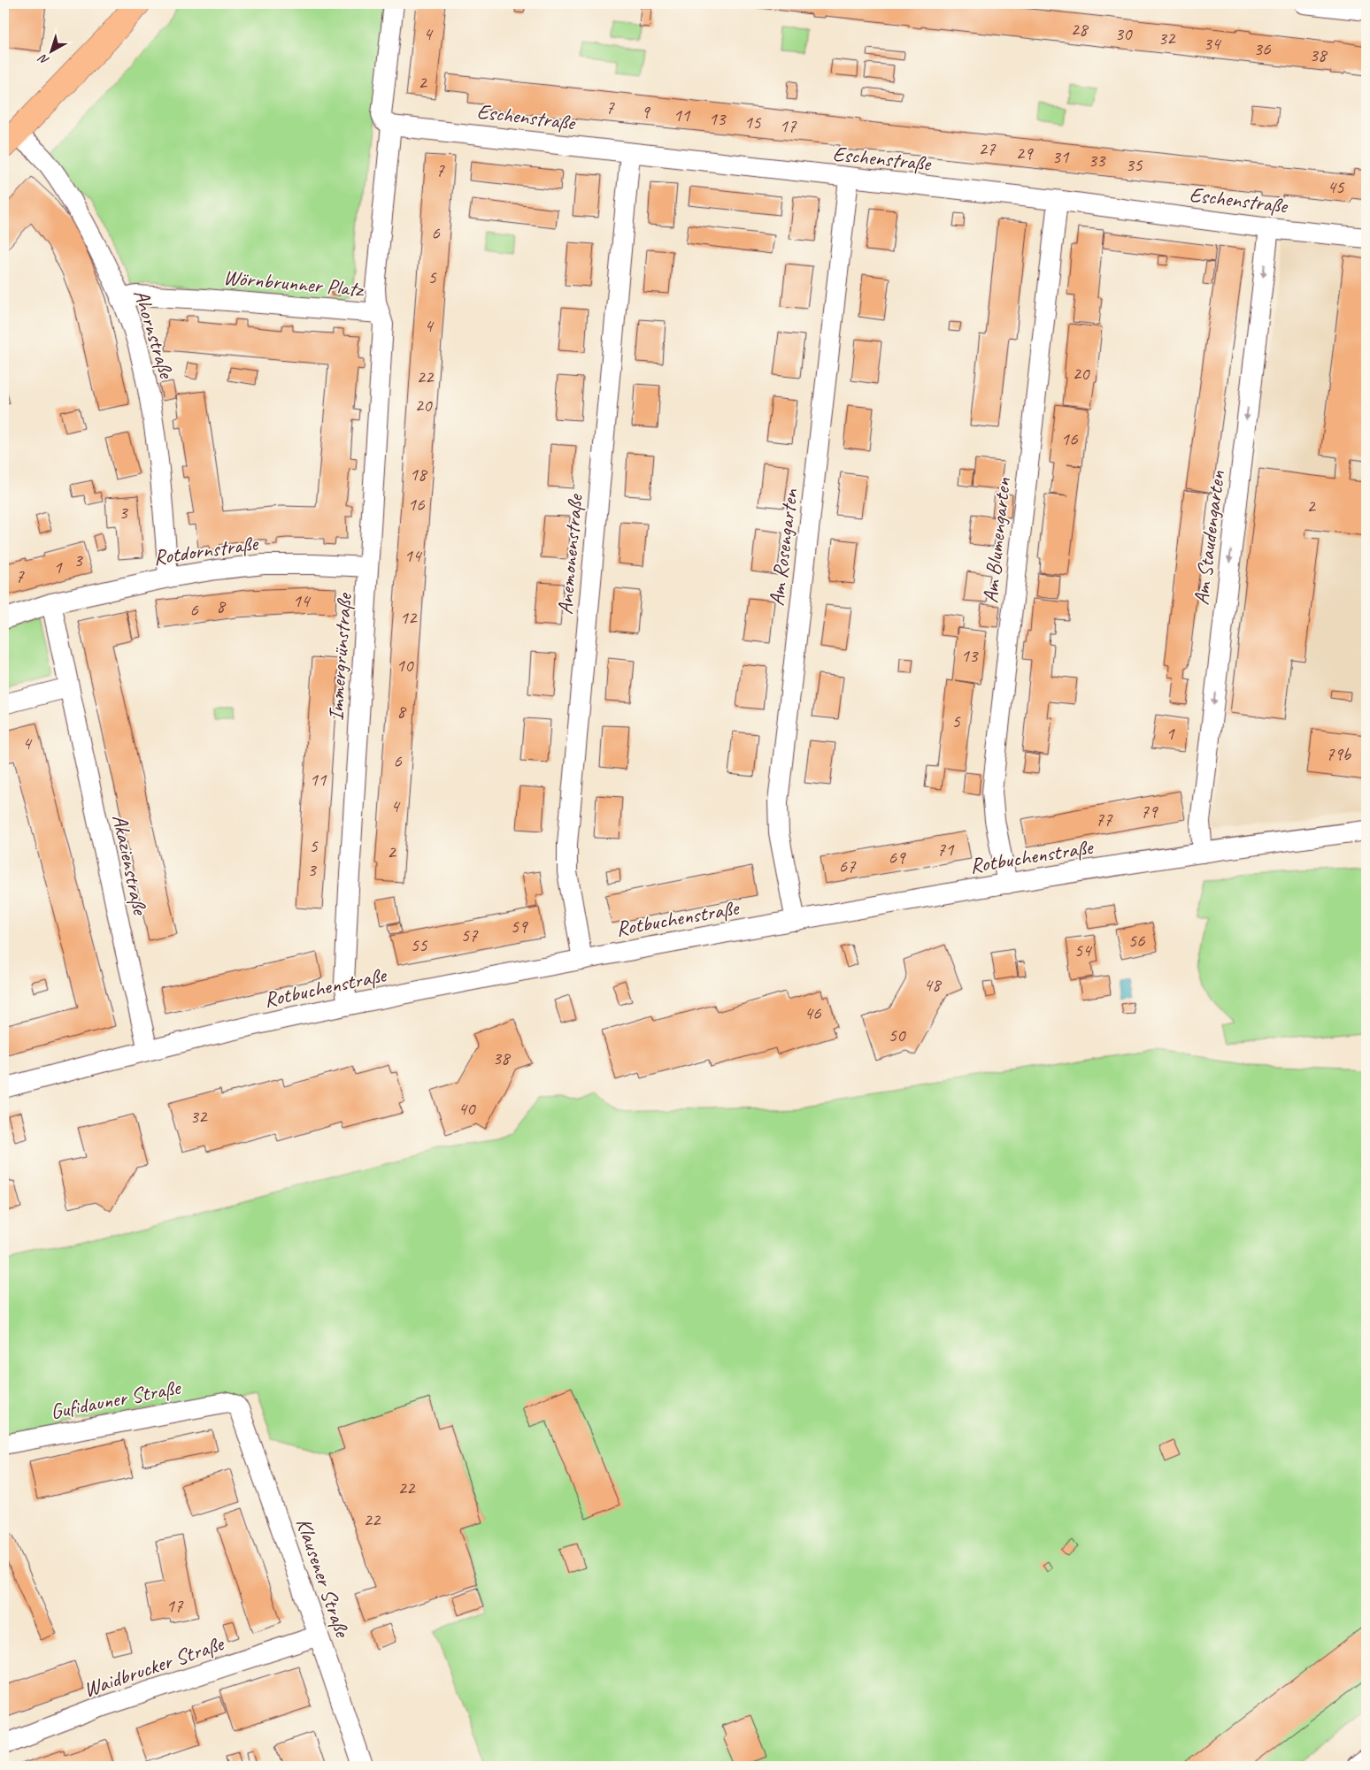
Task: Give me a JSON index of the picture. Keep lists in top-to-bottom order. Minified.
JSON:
{"streets":{"street":["Eschenstraße","Wörnbrunner Platz","Ahornstraße","Am Staudengarten","Am Blumengarten","Am Rosengarten","Rotdornstraße","Anemonenstraße","Immergrünstraße","Rotbuchenstraße","Akazienstraße","Gufidauner Straße","Klausener Straße","Waidbrucker Straße"]},"crossings":[["Eschenstraße","Wörnbrunner Platz"],["Eschenstraße","Am Staudengarten"],["Eschenstraße","Am Blumengarten"],["Eschenstraße","Am Rosengarten"],["Eschenstraße","Anemonenstraße"],["Wörnbrunner Platz","Ahornstraße"],["Wörnbrunner Platz","Immergrünstraße"],["Ahornstraße","Rotdornstraße"],["Am Staudengarten","Rotbuchenstraße"],["Am Blumengarten","Rotbuchenstraße"],["Am Rosengarten","Rotbuchenstraße"],["Rotdornstraße","Immergrünstraße"],["Rotdornstraße","Akazienstraße"],["Anemonenstraße","Rotbuchenstraße"],["Immergrünstraße","Rotbuchenstraße"],["Rotbuchenstraße","Akazienstraße"],["Gufidauner Straße","Klausener Straße"],["Klausener Straße","Waidbrucker Straße"]],"one_way":["Am Staudengarten"],"house_numbers":["28","4","30","32","34","36","38","2","7","9","11","13","15","17","27","29","31","33","35","7","45","6","5","4","20","22","20","16","18","16","2","3","14","3","1","7","14","8","6","12","13","10","8","5","1","4","79b","6","11","4","79","77","5","71","2","69","67","3","59","57","56","55","54","48","46","50","38","40","32","22","22","17"],"north":"bottom left"}
